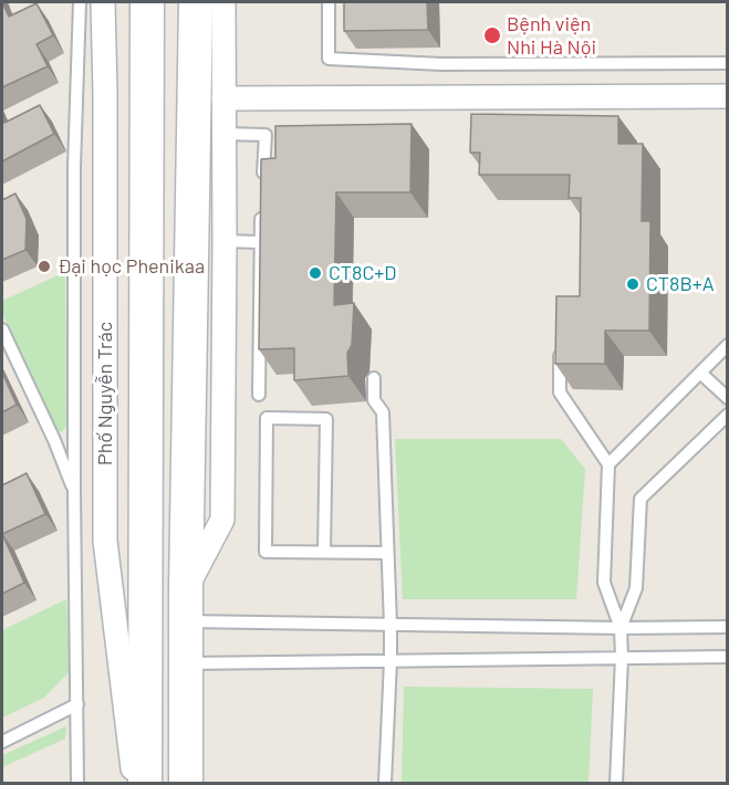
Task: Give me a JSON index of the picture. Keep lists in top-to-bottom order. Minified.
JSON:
{"streets":{"main road":["Phố Nguyễn Trác"]},"places":["Bệnh viện Nhi Hà Nội","Đại học Phenikaa","CT8C+D","CT8B+A"]}
